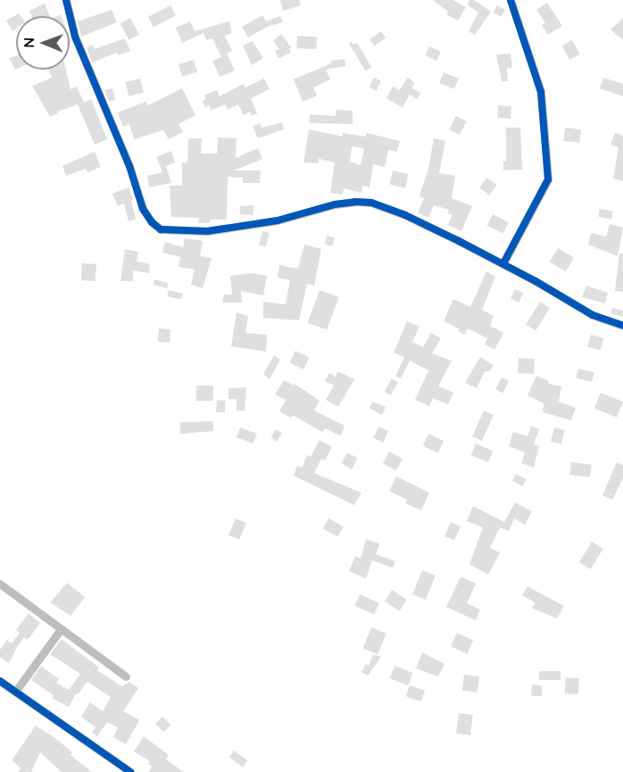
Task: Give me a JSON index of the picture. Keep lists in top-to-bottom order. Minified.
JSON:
{"north":"left"}
